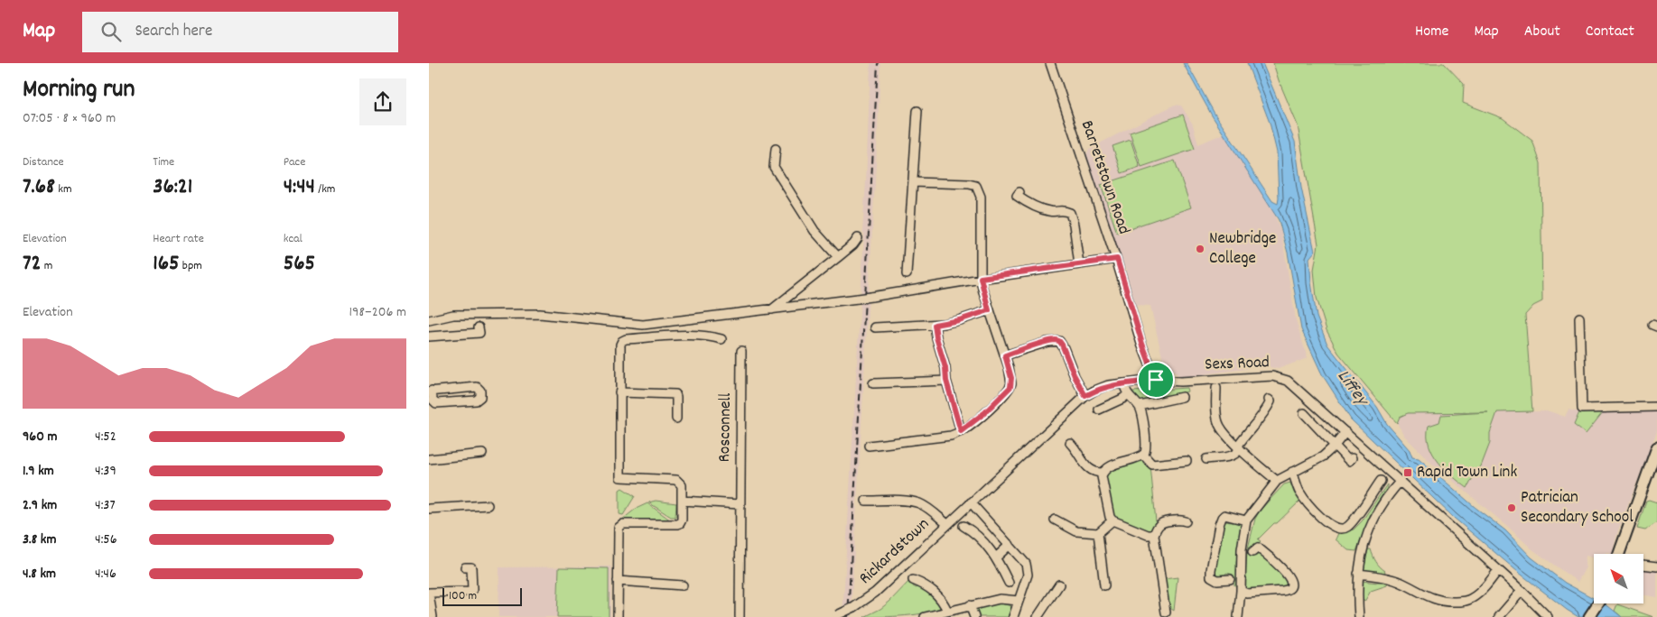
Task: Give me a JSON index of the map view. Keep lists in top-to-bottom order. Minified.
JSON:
{"streets":{"street":["Barretstown Road","Sexs Road","Rosconnell","Rickardstown"]},"crossings":[["Barretstown Road","Sexs Road"],["Sexs Road","Rickardstown"]],"water":["Liffey"],"places":{"other":["Newbridge College","Patrician Secondary School"],"transit":["Rapid Town Link"]},"scale_bar":"100 m","north":"top left","page":{"header":"Map","search":"Search here","nav":["Home","Map","About","Contact"],"heading":["Morning run","07:05 · 8 × 960 m"],"stats":[["Distance","7.68 km"],["Time","36:21"],["Pace","4:44 /km"],["Elevation","72 m"],["Heart rate","165 bpm"],["kcal","565"]],"chart":["Elevation","198–206 m"],"list":[{"name":"960 m","note":"4:52"},{"name":"1.9 km","note":"4:39"},{"name":"2.9 km","note":"4:37"},{"name":"3.8 km","note":"4:56"},{"name":"4.8 km","note":"4:46"}],"scale":"100 m"}}
